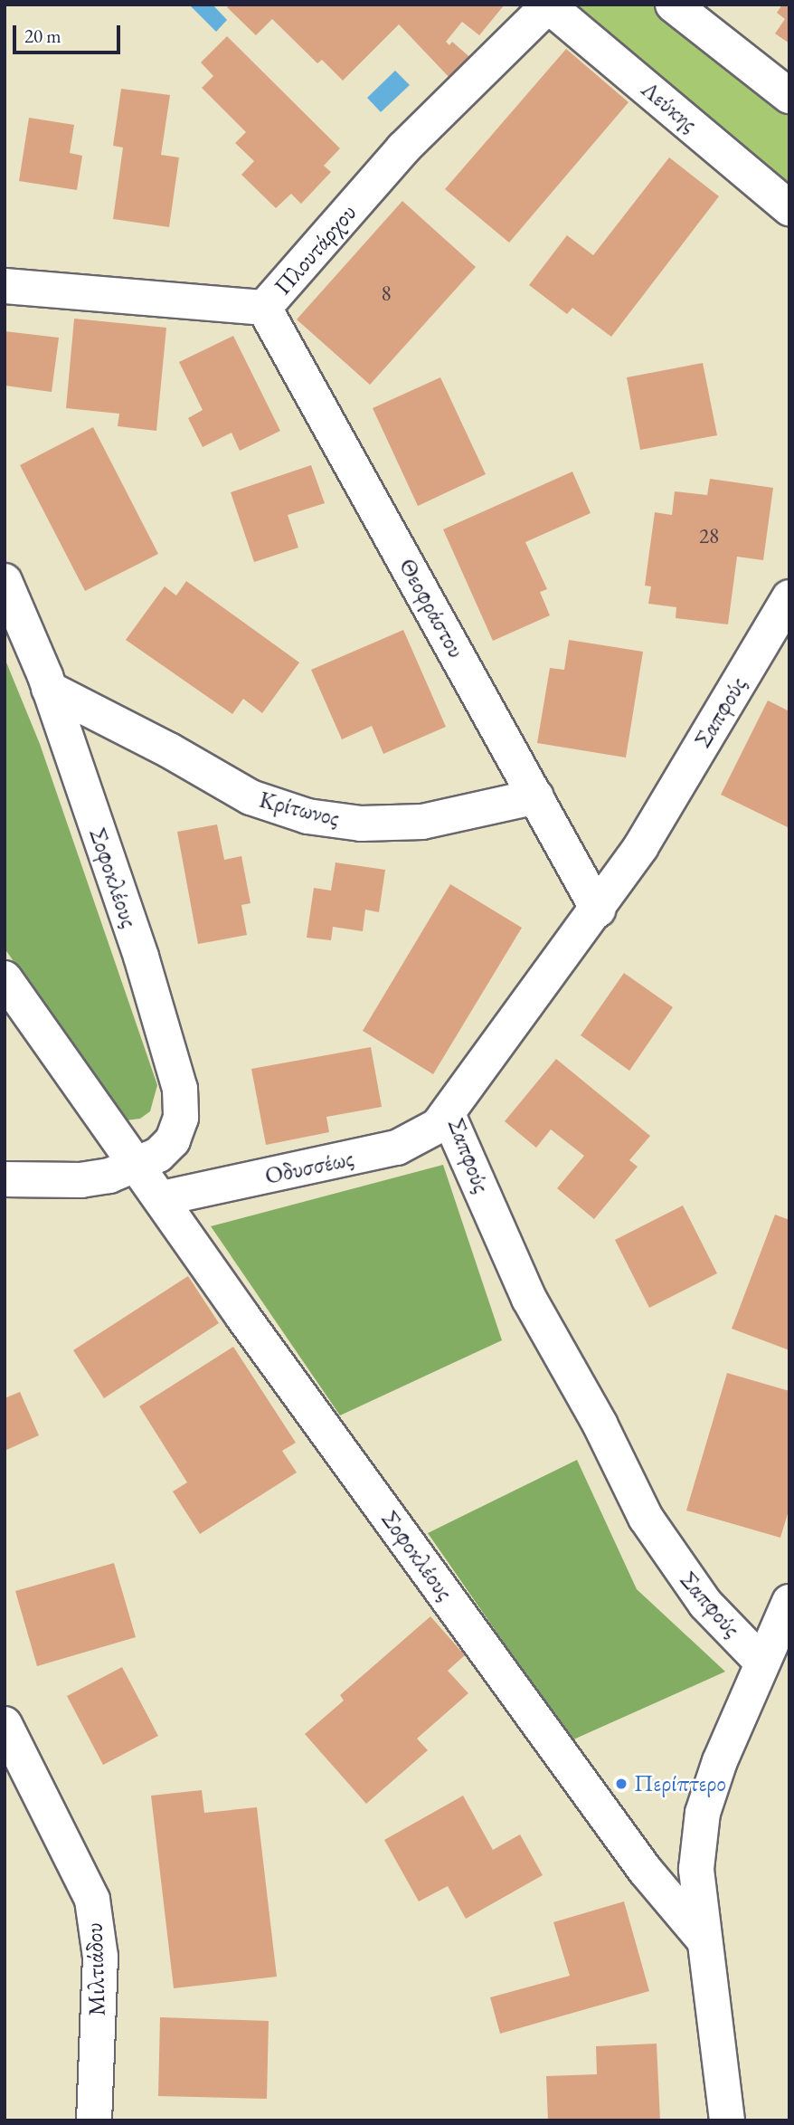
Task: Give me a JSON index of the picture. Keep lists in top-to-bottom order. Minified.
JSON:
{"streets":{"street":["Λεύκης","Πλουτάρχου","Θεοφράστου","Σαπφούς","Κρίτωνος","Σοφοκλέους","Οδυσσέως","Μιλτιάδου"]},"crossings":[["Λεύκης","Πλουτάρχου"],["Πλουτάρχου","Θεοφράστου"],["Θεοφράστου","Σαπφούς"],["Θεοφράστου","Κρίτωνος"],["Σαπφούς","Οδυσσέως"],["Κρίτωνος","Σοφοκλέους"],["Σοφοκλέους","Οδυσσέως"]],"places":["Περίπτερο"],"house_numbers":["8","28"],"scale_bar":"20 m"}
